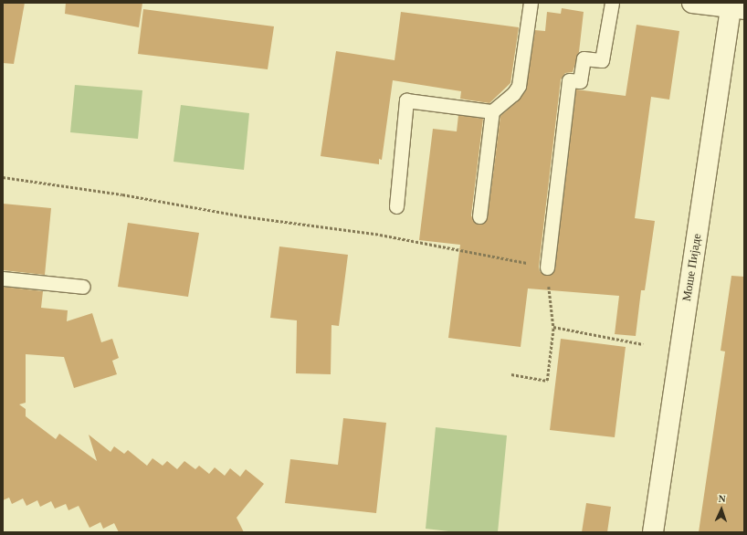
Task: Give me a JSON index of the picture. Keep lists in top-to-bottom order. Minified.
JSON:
{"streets":{"street":["Моше Пијаде"]},"north":"top"}
